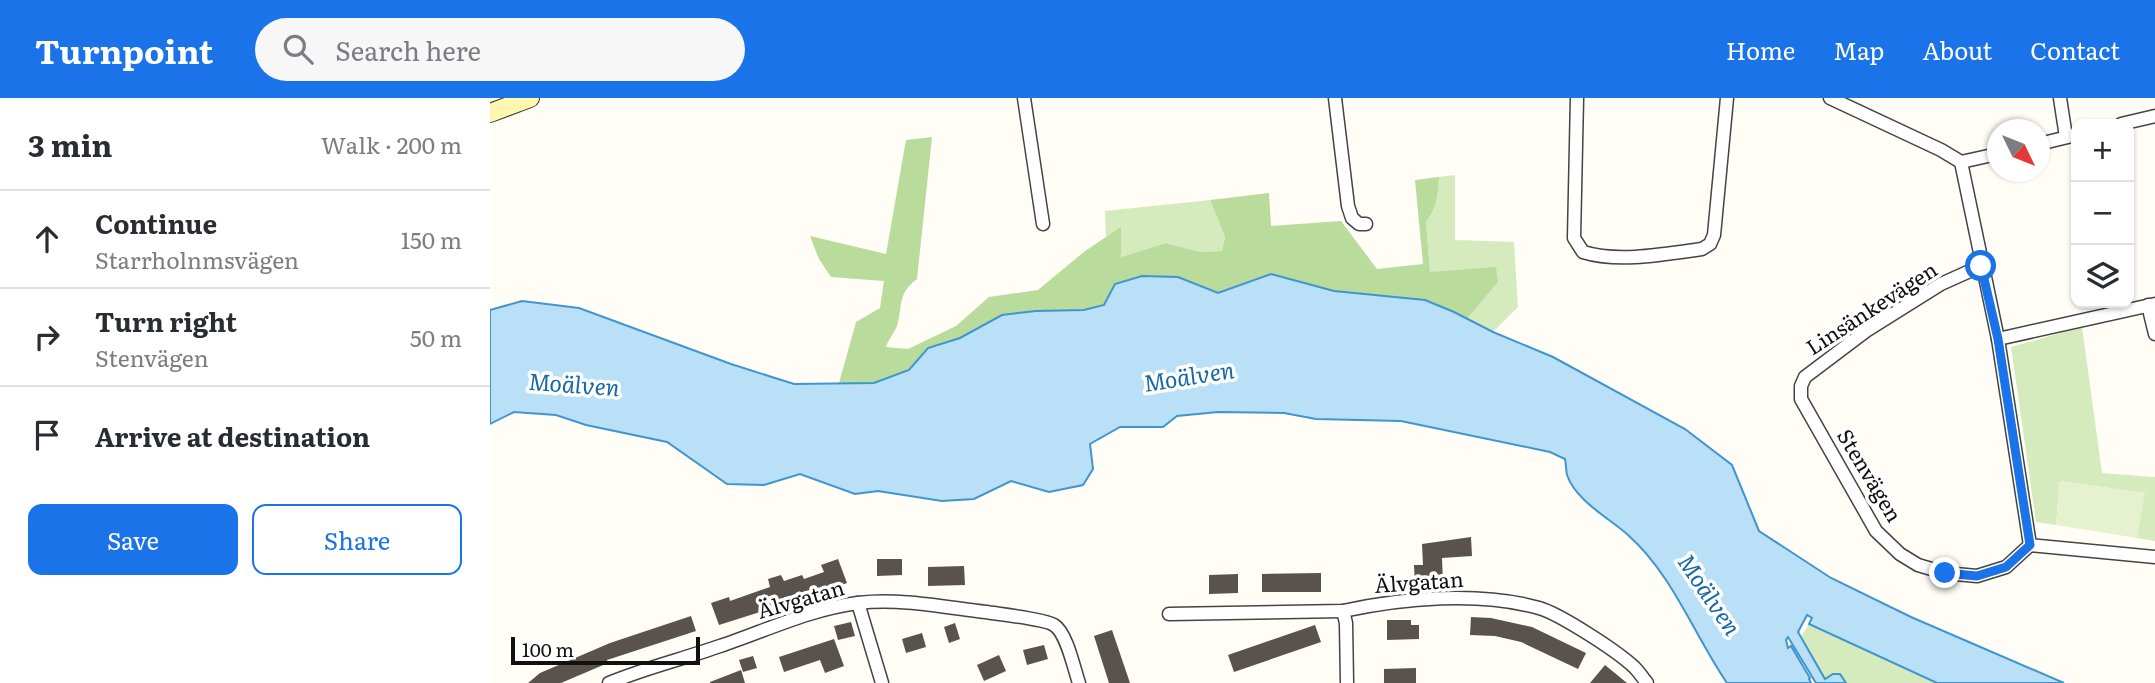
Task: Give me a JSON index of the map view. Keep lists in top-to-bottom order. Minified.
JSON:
{"streets":{"street":["Linsänkevägen","Stenvägen","Älvgatan"]},"crossings":[["Linsänkevägen","Stenvägen"]],"water":["Moälven"],"scale_bar":"100 m","north":"bottom right","page":{"header":"Turnpoint","search":"Search here","nav":["Home","Map","About","Contact"],"heading":["3 min","Walk · 200 m"],"map_buttons":["+","−"],"list":[["Continue","Starrholnmsvägen","150 m"],["Turn right","Stenvägen","50 m"],"Arrive at destination"],"buttons":["Save","Share"],"scale":"100 m"}}
